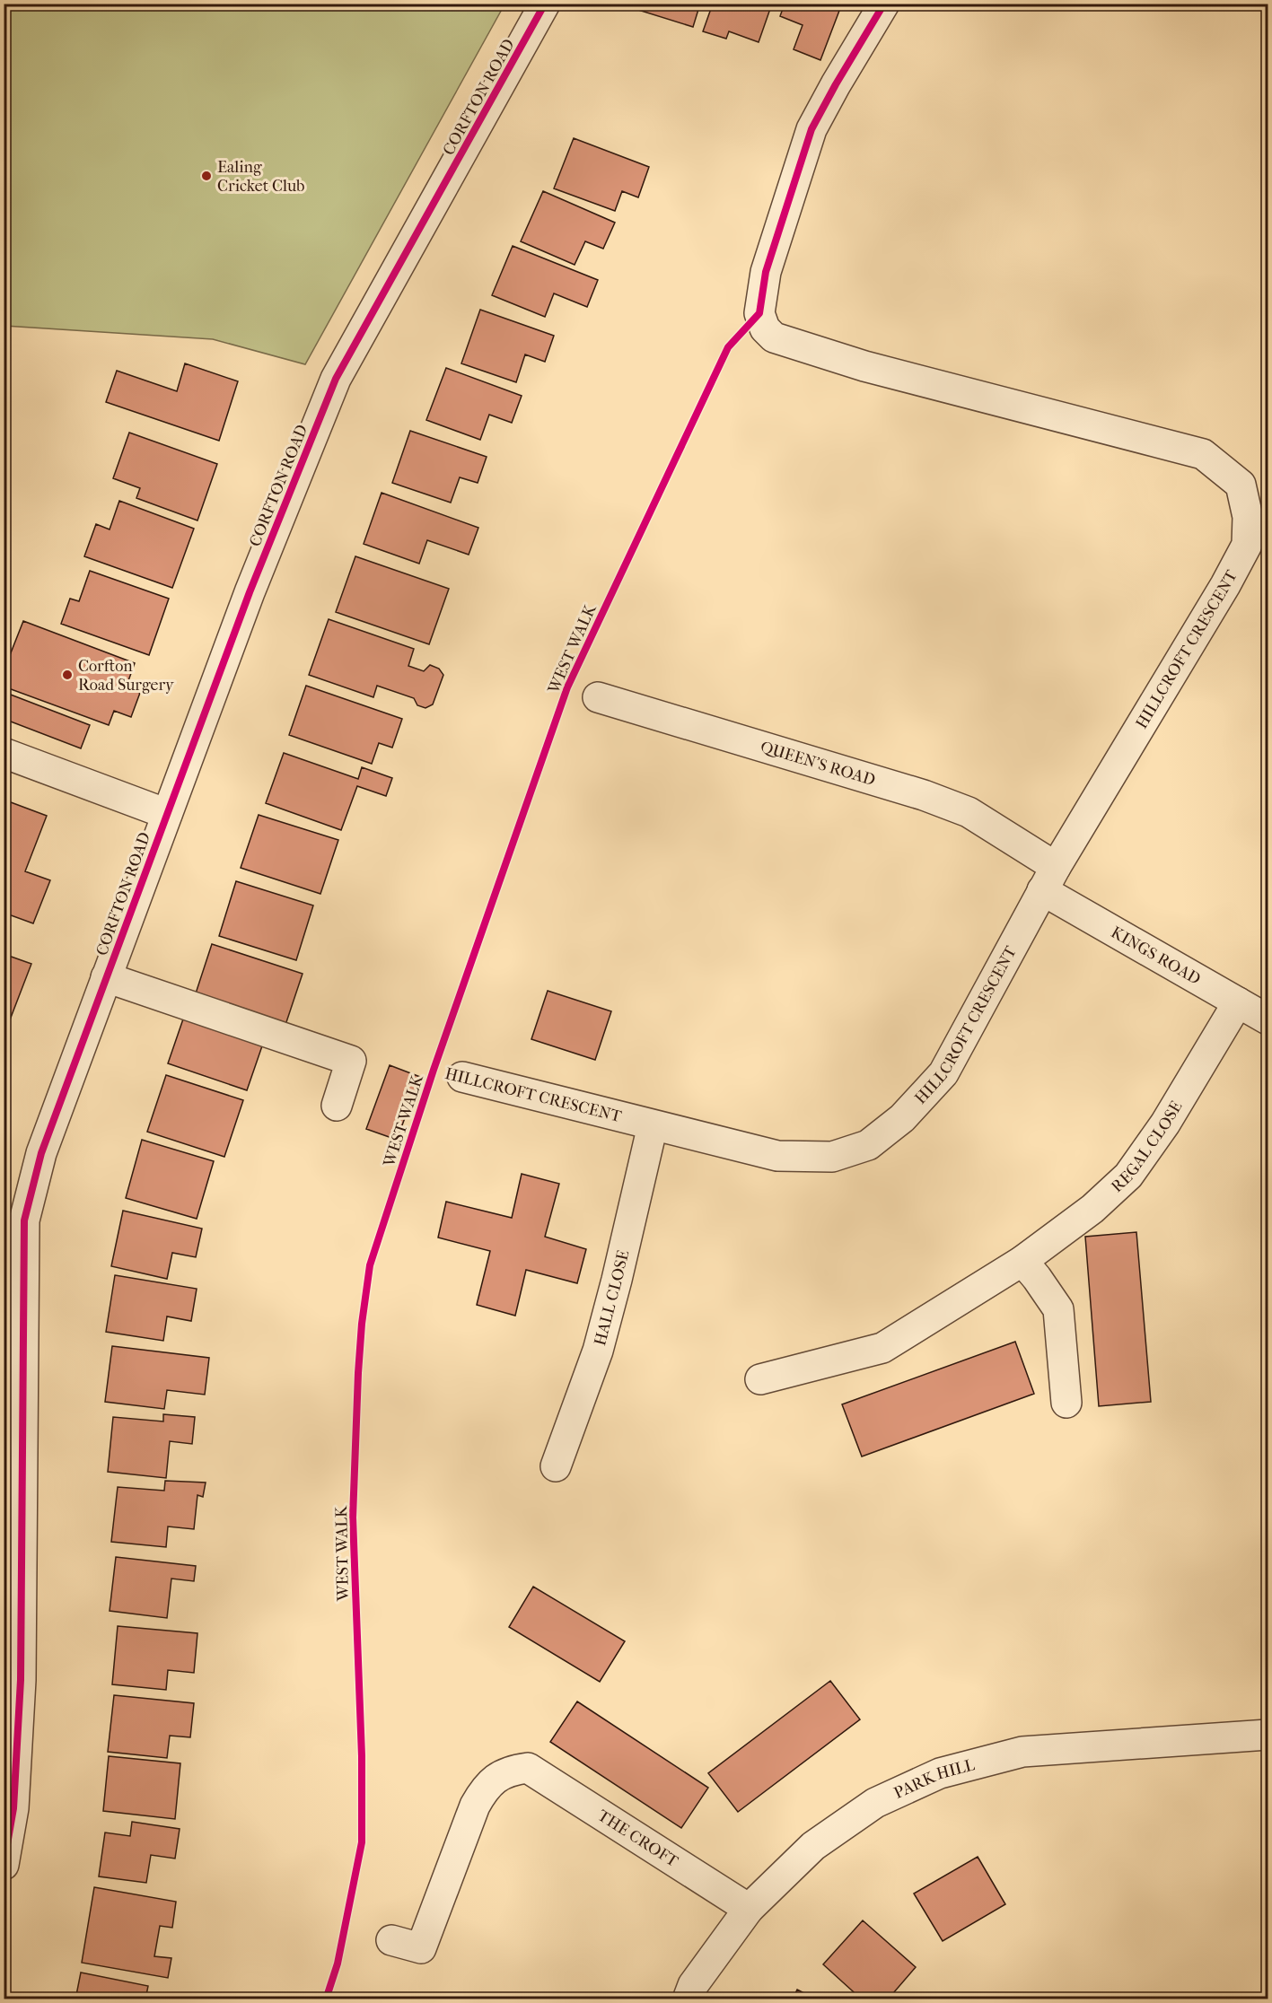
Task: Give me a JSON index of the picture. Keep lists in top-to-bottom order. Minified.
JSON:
{"streets":{"street":["CORFTON ROAD","HILLCROFT CRESCENT","QUEEN'S ROAD","KINGS ROAD","REGAL CLOSE","HALL CLOSE","PARK HILL","THE CROFT"],"cycle path":["WEST WALK"]},"crossings":[["HILLCROFT CRESCENT","QUEEN'S ROAD"],["HILLCROFT CRESCENT","KINGS ROAD"],["HILLCROFT CRESCENT","HALL CLOSE"],["QUEEN'S ROAD","KINGS ROAD"],["KINGS ROAD","REGAL CLOSE"],["PARK HILL","THE CROFT"]],"places":["Ealing Cricket Club","Corfton Road Surgery"]}
